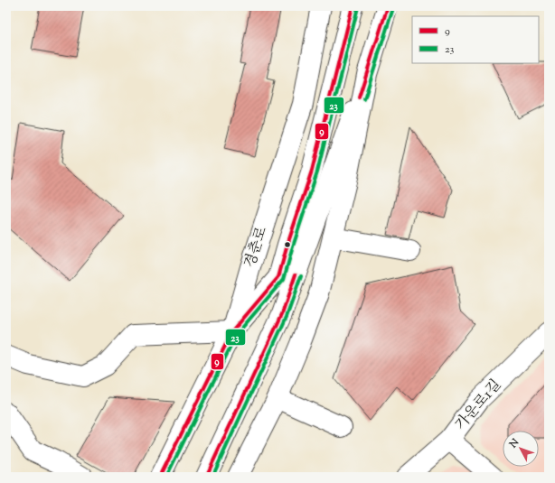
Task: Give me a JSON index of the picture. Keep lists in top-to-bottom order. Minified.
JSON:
{"streets":{"main road":["경춘로","가운로1길"]},"lines":["transit line 9","transit line 23"],"legend":["9","23"],"north":"top left"}
